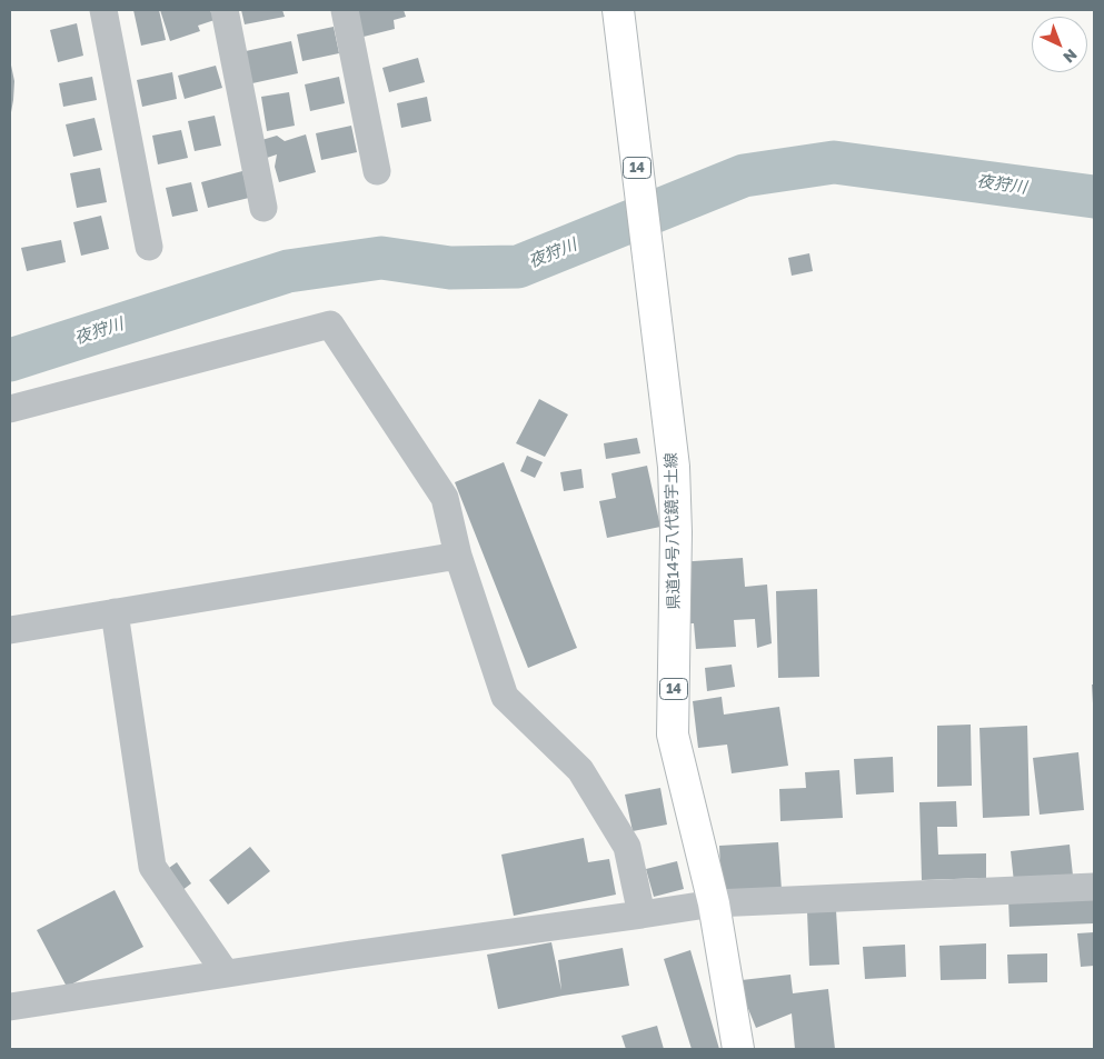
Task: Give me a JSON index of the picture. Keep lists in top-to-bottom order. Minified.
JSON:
{"streets":{"main road":["14","県道14号八代鏡宇土線"]},"water":["夜狩川"],"north":"bottom right"}
